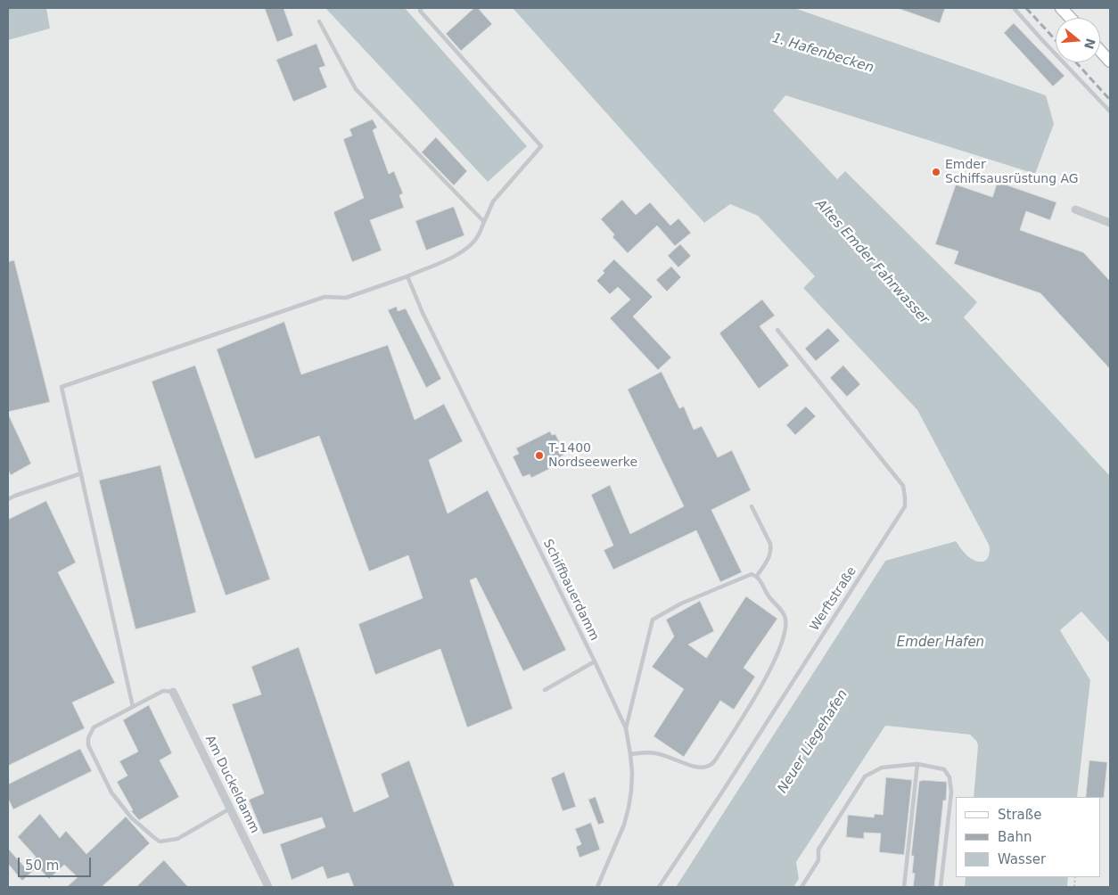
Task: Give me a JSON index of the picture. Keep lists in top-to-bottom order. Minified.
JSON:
{"streets":{"street":["Am Duckeldamm"],"lane":["Schiffbauerdamm","Werftstraße"]},"water":["1. Hafenbecken","Altes Emder Fahrwasser","Emder Hafen","Neuer Liegehafen"],"places":["Emder Schiffsausrüstung AG","T-1400 Nordseewerke"],"legend":["Straße","Bahn","Wasser"],"scale_bar":"50 m","north":"right"}
